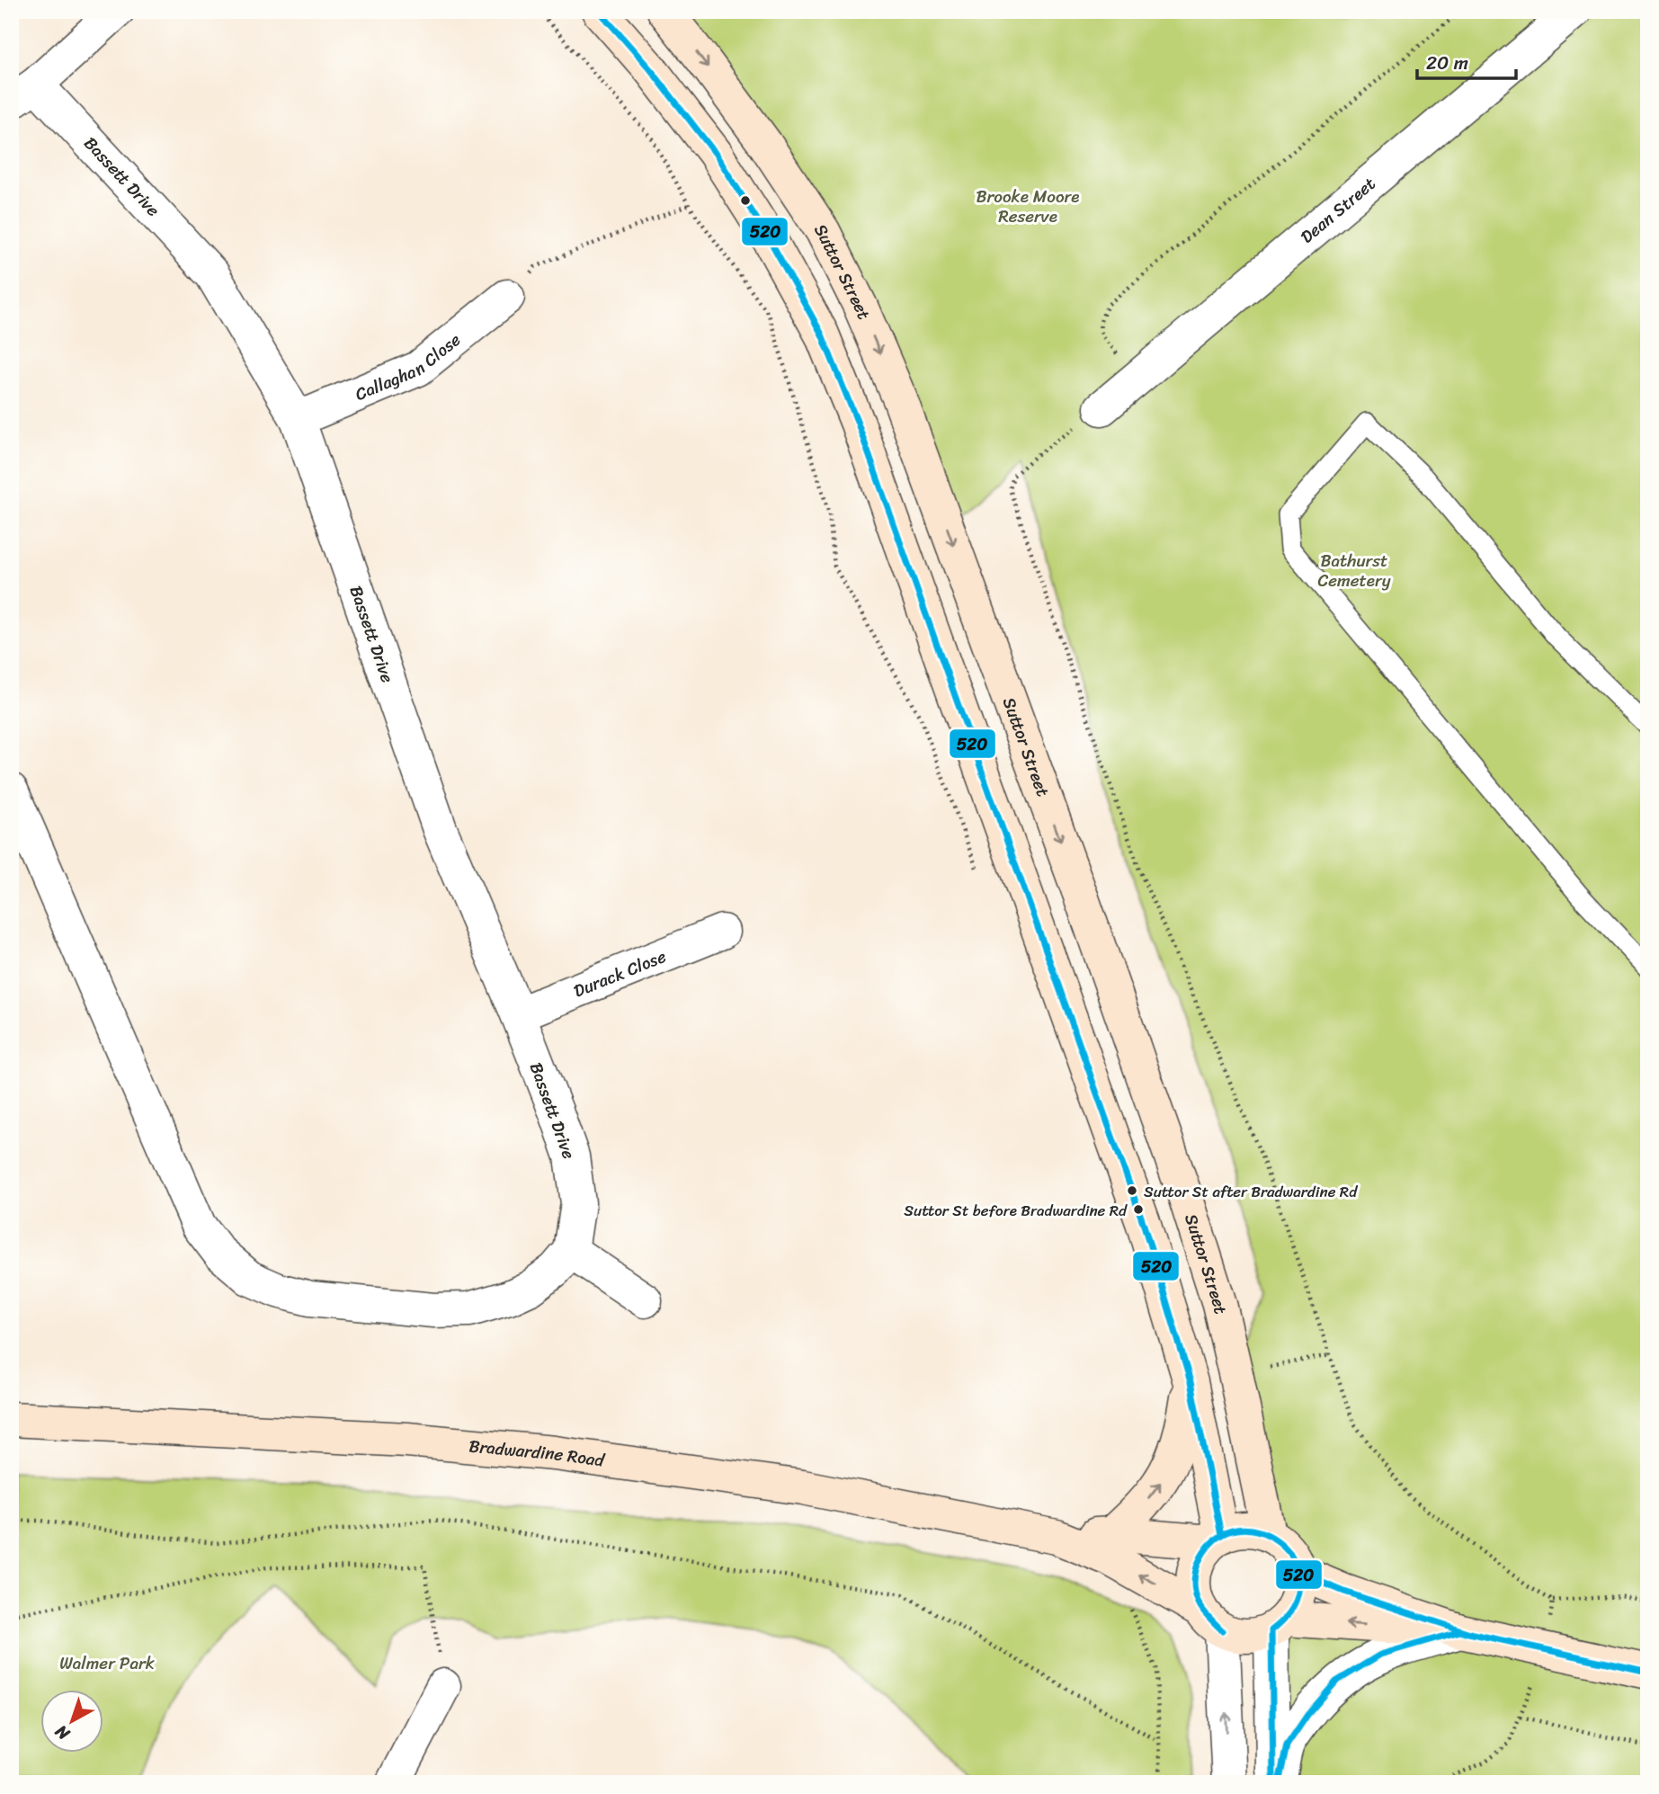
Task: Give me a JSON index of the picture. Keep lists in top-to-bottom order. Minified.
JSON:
{"streets":{"main road":["Suttor Street","Bradwardine Road"],"street":["Bassett Drive","Dean Street","Callaghan Close","Durack Close"]},"crossings":[["Bassett Drive","Callaghan Close"],["Bassett Drive","Durack Close"],["Suttor Street","Bradwardine Road"]],"parks":["Brooke Moore Reserve","Bathurst Cemetery","Walmer Park"],"places":["Suttor St after Bradwardine Rd","Suttor St before Bradwardine Rd"],"lines":["transit line 520"],"scale_bar":"20 m","north":"bottom left"}
